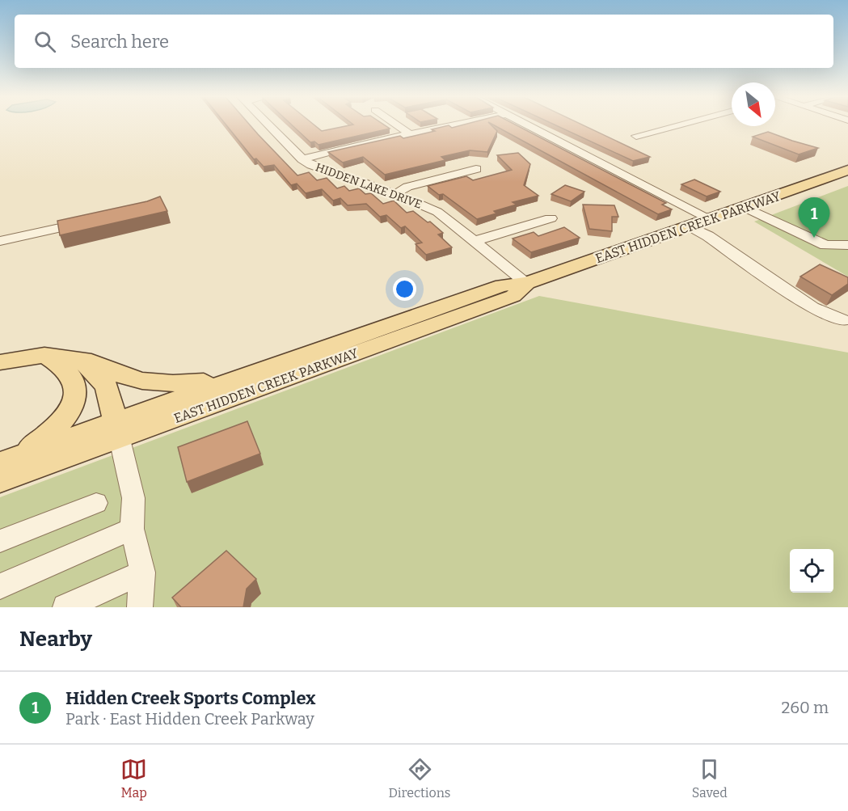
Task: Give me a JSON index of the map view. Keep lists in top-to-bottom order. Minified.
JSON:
{"streets":{"main road":["EAST HIDDEN CREEK PARKWAY"],"street":["HIDDEN LAKE DRIVE"]},"crossings":[["HIDDEN LAKE DRIVE","EAST HIDDEN CREEK PARKWAY"]],"north":"bottom right","page":{"search":"Search here","pins":"1","heading":"Nearby","list":[{"mark":"1","name":"Hidden Creek Sports Complex","note":"Park · East Hidden Creek Parkway","value":"260 m"}],"nav":["Map","Directions","Saved"]}}
